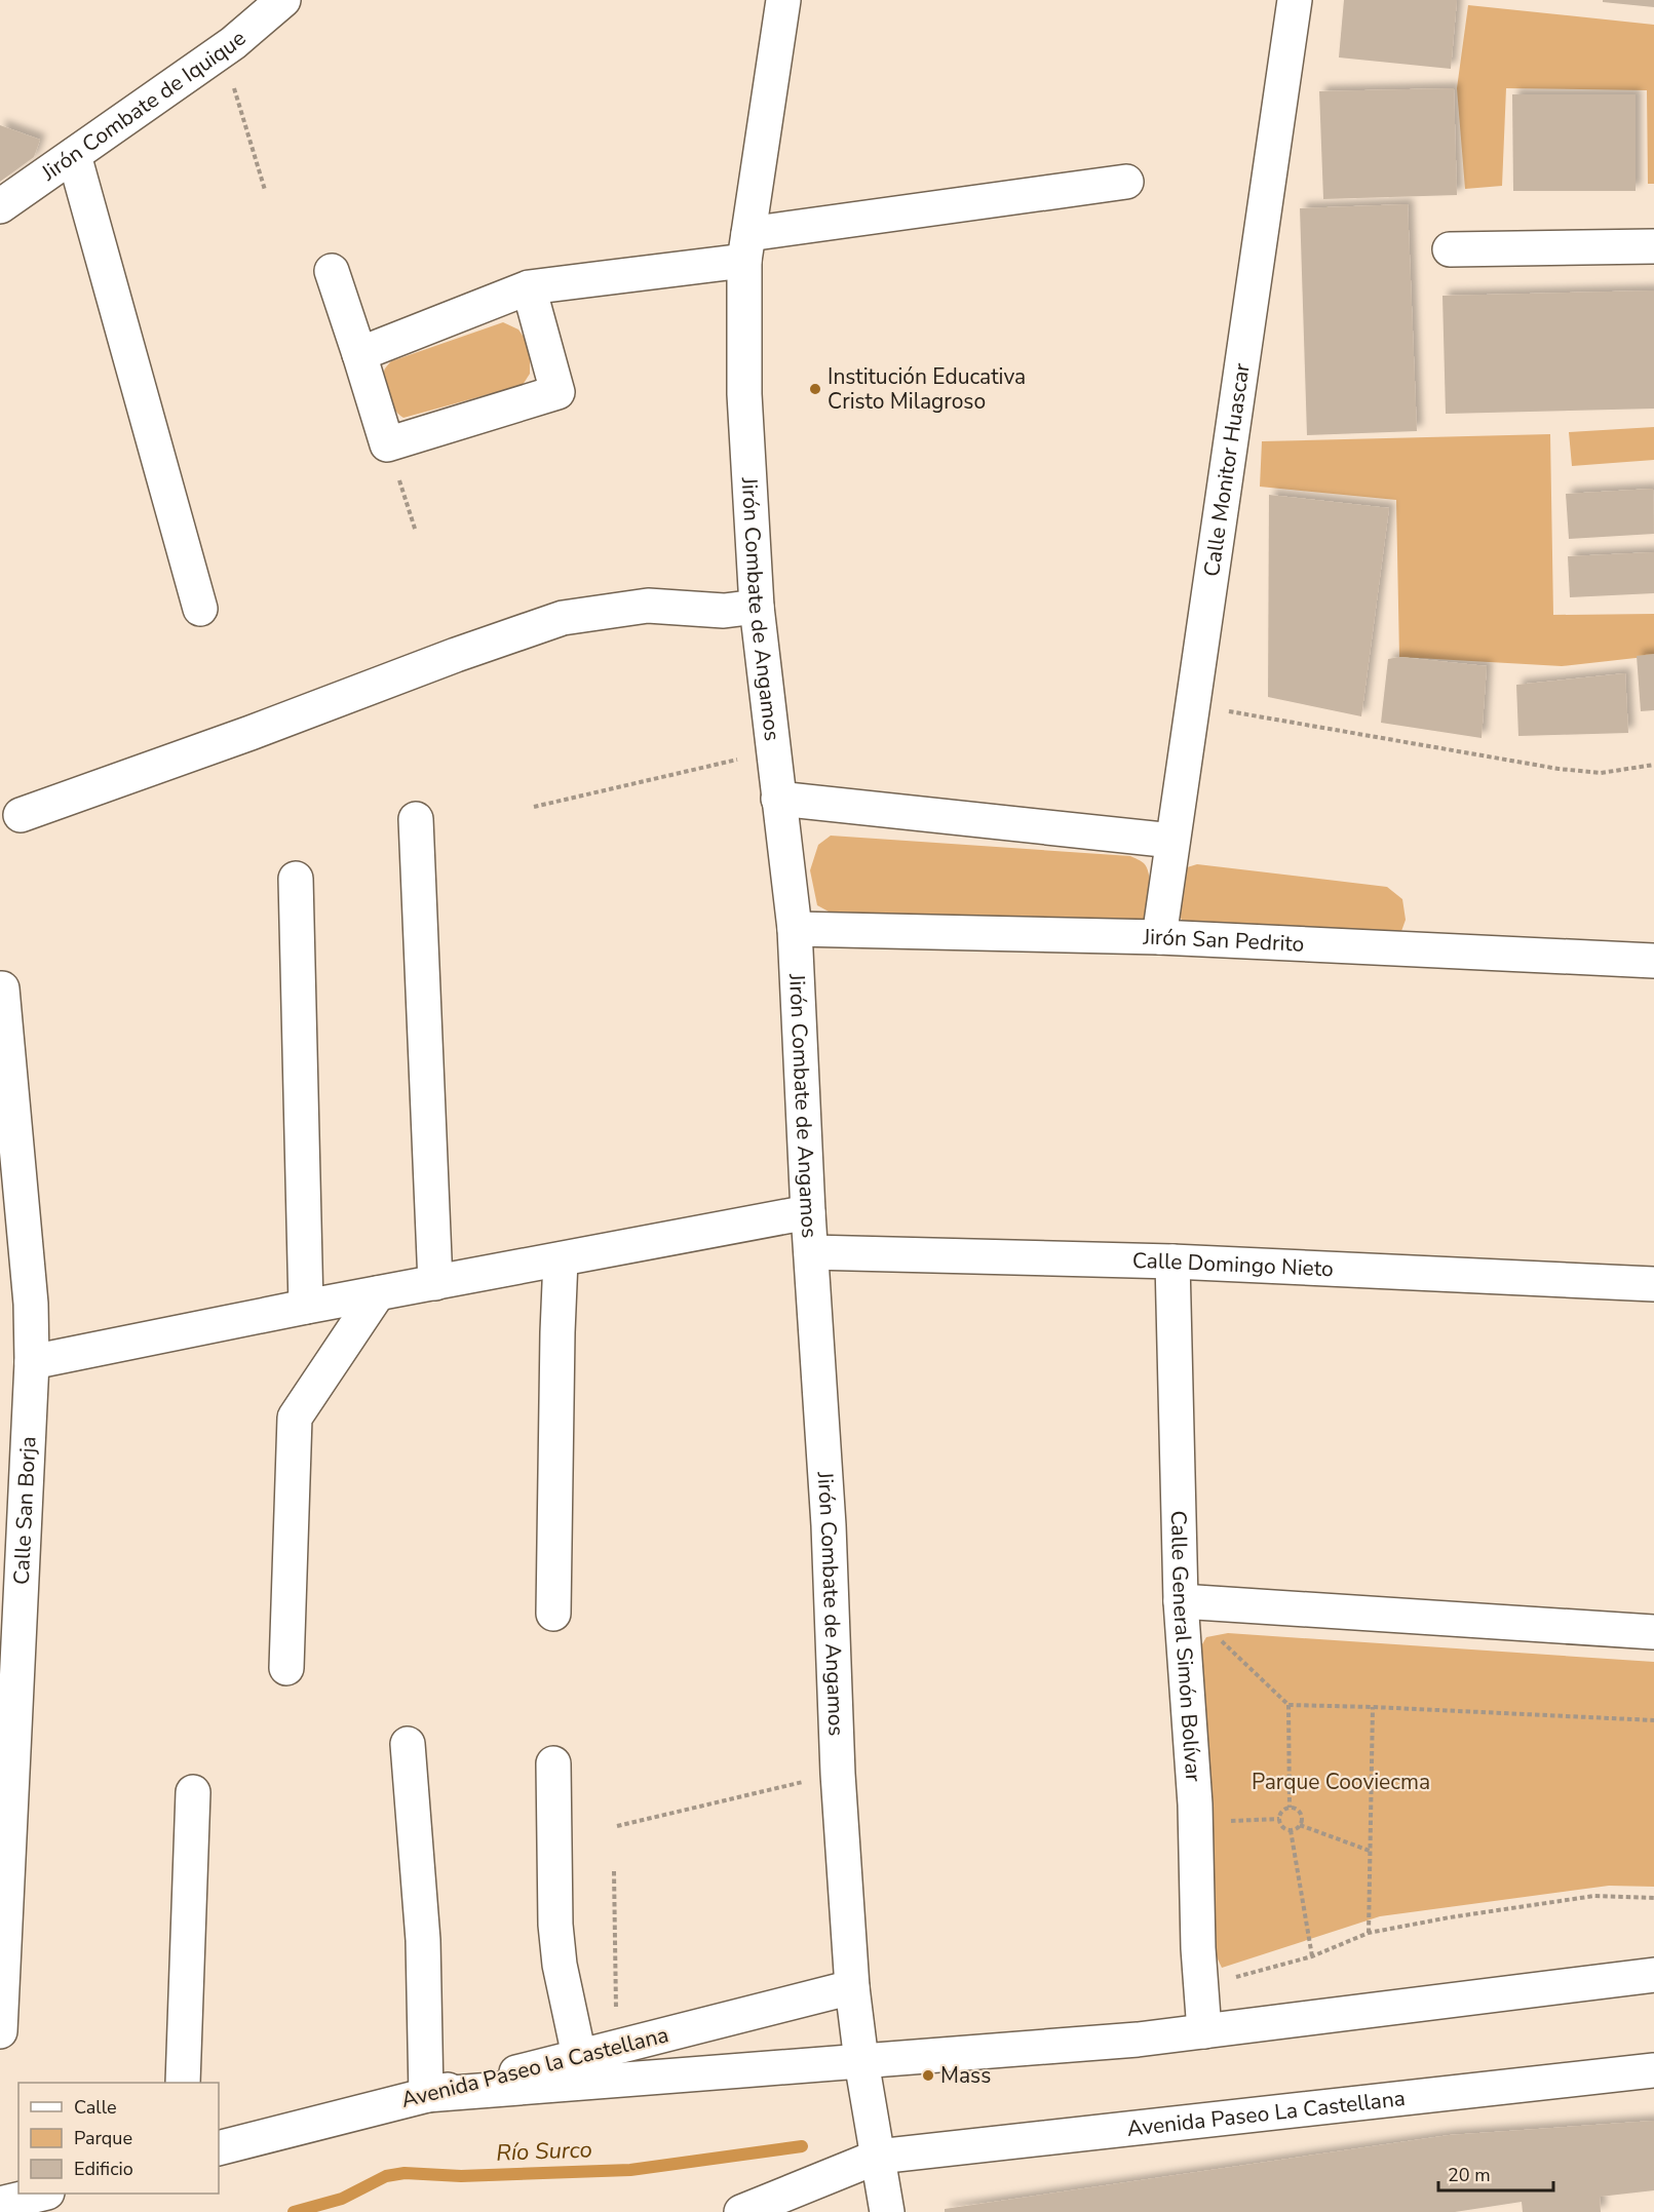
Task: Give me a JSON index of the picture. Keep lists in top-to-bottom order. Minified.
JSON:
{"streets":{"street":["Jirón Combate de Iquique","Calle Monitor Huascar","Jirón Combate de Angamos","Jirón San Pedrito","Calle Domingo Nieto","Calle San Borja","Calle General Simón Bolívar","Avenida Paseo la Castellana","Avenida Paseo La Castellana"]},"crossings":[["Calle Monitor Huascar","Jirón San Pedrito"],["Jirón Combate de Angamos","Jirón San Pedrito"],["Jirón Combate de Angamos","Calle Domingo Nieto"],["Jirón Combate de Angamos","Avenida Paseo la Castellana"],["Jirón Combate de Angamos","Avenida Paseo La Castellana"],["Calle Domingo Nieto","Calle General Simón Bolívar"]],"water":["Río Surco"],"parks":["Parque Cooviecma"],"places":["Institución Educativa Cristo Milagroso","Mass"],"legend":["Calle","Parque","Edificio"],"scale_bar":"20 m"}
